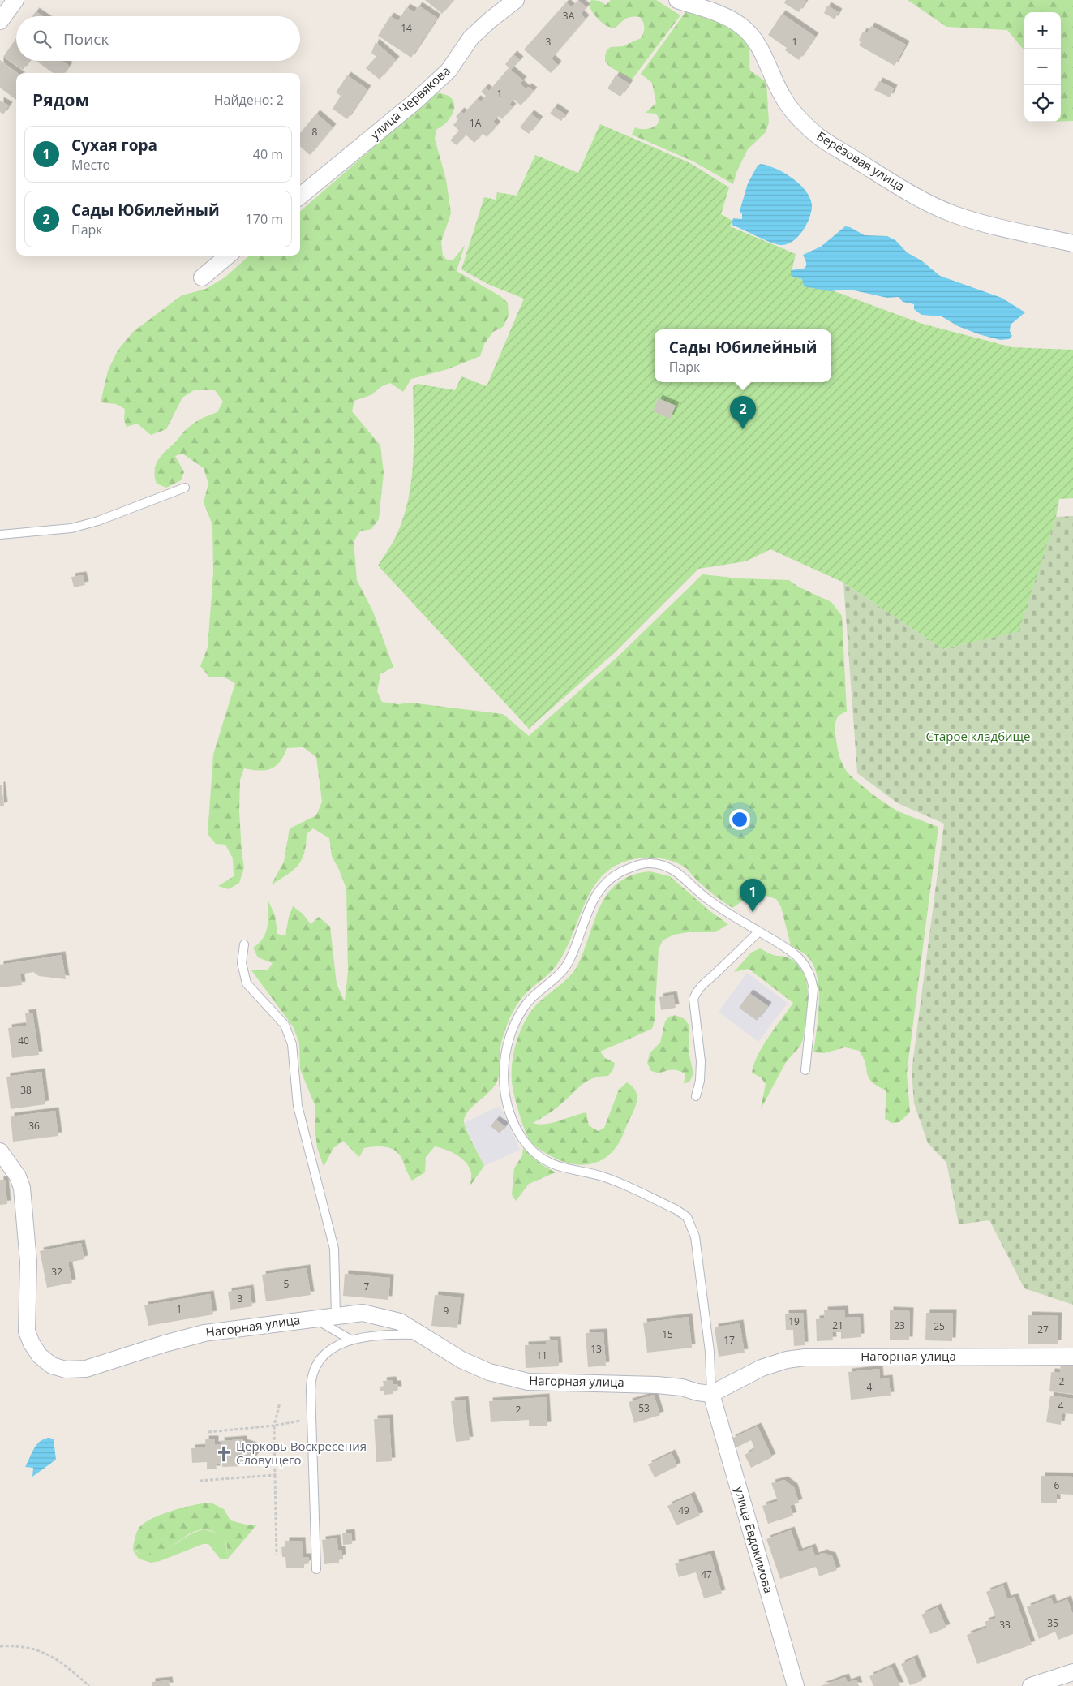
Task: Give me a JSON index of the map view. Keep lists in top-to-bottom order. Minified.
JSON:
{"streets":{"street":["улица Червякова","Берёзовая улица","Нагорная улица","улица Евдокимова"]},"crossings":[["Нагорная улица","улица Евдокимова"]],"parks":["Старое кладбище"],"places":{"church":["Церковь Воскресения Словущего"]},"house_numbers":["3А","14","3","1","1","1А","8","40","38","36","32","5","7","3","1","9","19","21","23","25","27","15","17","13","11","2","4","4","53","2","6","49","47","35","33"],"page":{"map_buttons":["+","−"],"search":"Поиск","heading":["Рядом","Найдено: 2"],"list":[{"mark":"1","name":"Сухая гора","note":"Место","value":"40 m"},{"mark":"2","name":"Сады Юбилейный","note":"Парк","value":"170 m"}],"popup":["Сады Юбилейный","Парк"],"pins":["2","1"]}}
